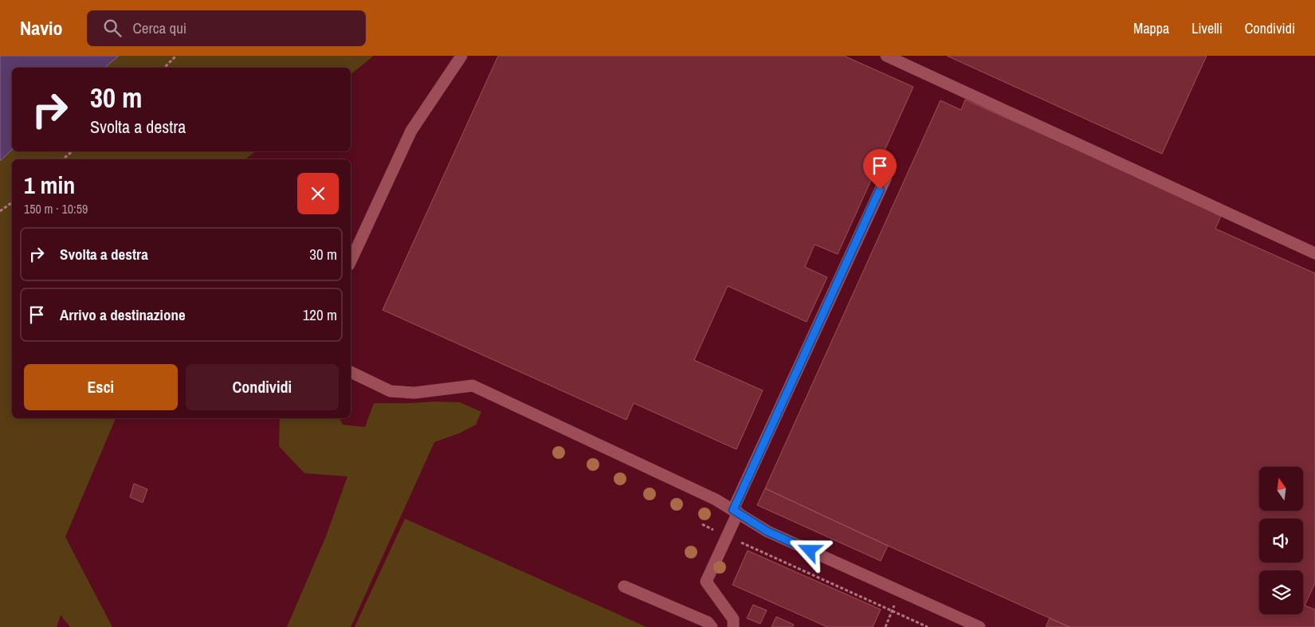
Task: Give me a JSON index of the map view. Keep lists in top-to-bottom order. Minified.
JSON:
{"north":"top","page":{"header":"Navio","search":"Cerca qui","nav":["Mappa","Livelli","Condividi"],"turn":["30 m","Svolta a destra"],"heading":["1 min","150 m · 10:59"],"list":[{"name":"Svolta a destra","value":"30 m"},{"name":"Arrivo a destinazione","value":"120 m"}],"buttons":["Esci","Condividi"]}}
